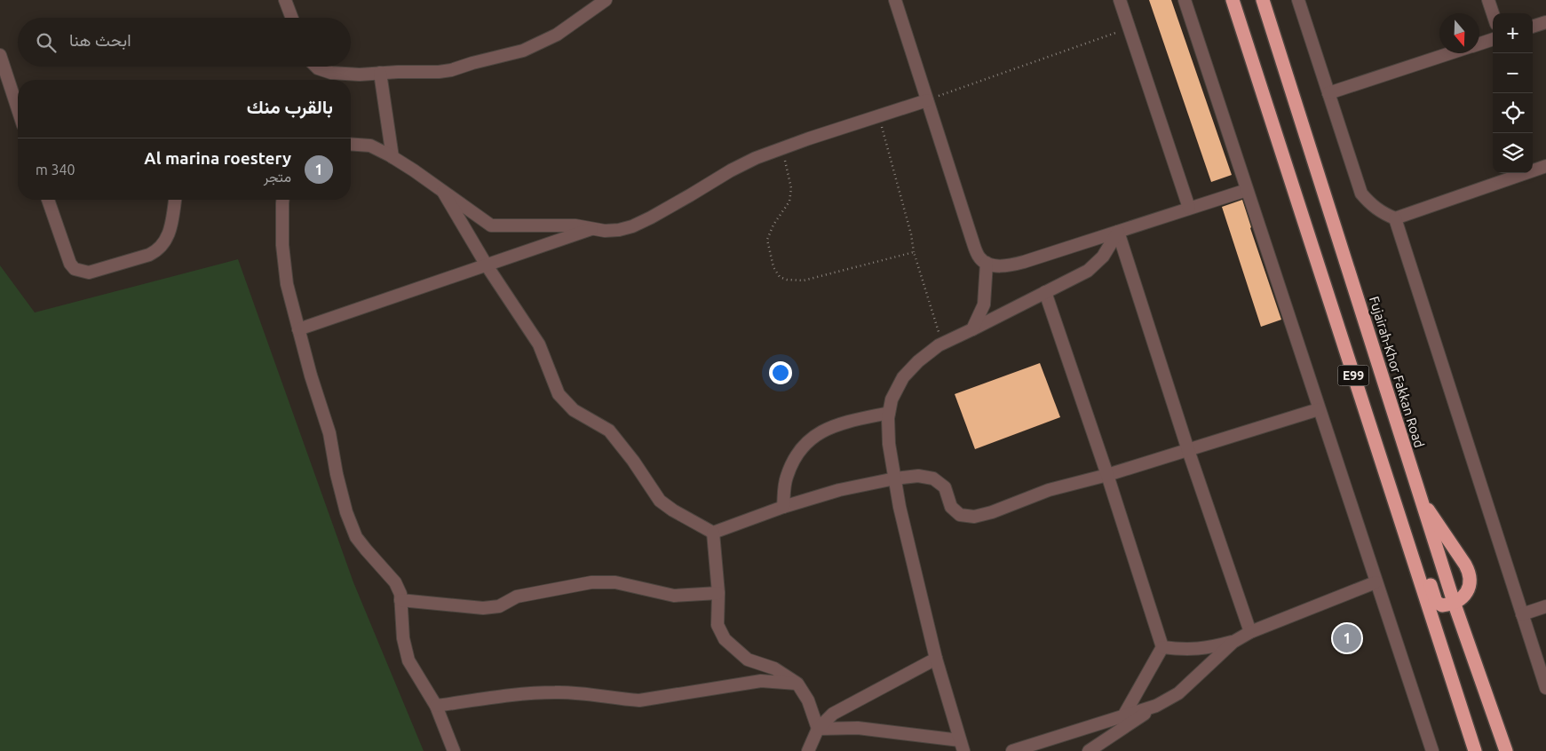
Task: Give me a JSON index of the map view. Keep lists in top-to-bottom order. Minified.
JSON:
{"streets":{"highway":["Fujairah-Khor Fakkan Road","E99"]},"north":"bottom","page":{"map_buttons":["+","−"],"search":"ابحث هنا","heading":"بالقرب منك","list":[{"mark":"1","name":"Al marina roestery","note":"متجر","value":"340 m"}],"pins":"1"}}
